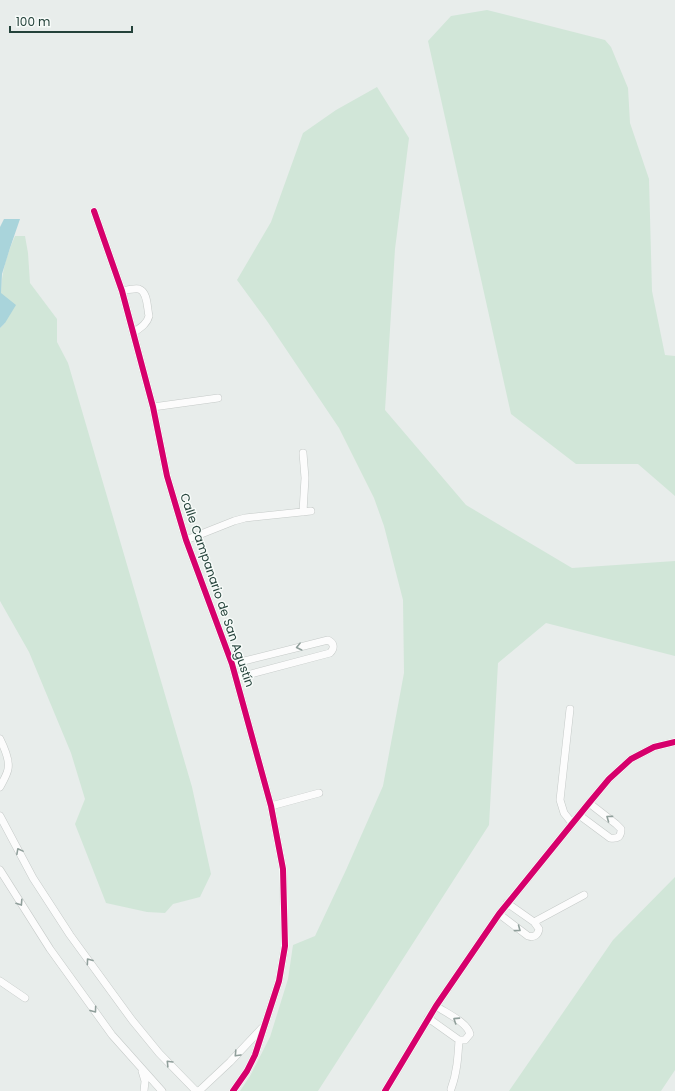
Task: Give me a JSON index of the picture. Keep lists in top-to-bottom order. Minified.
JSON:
{"streets":{"street":["Calle Campanario de San Agustín"]},"scale_bar":"100 m"}
